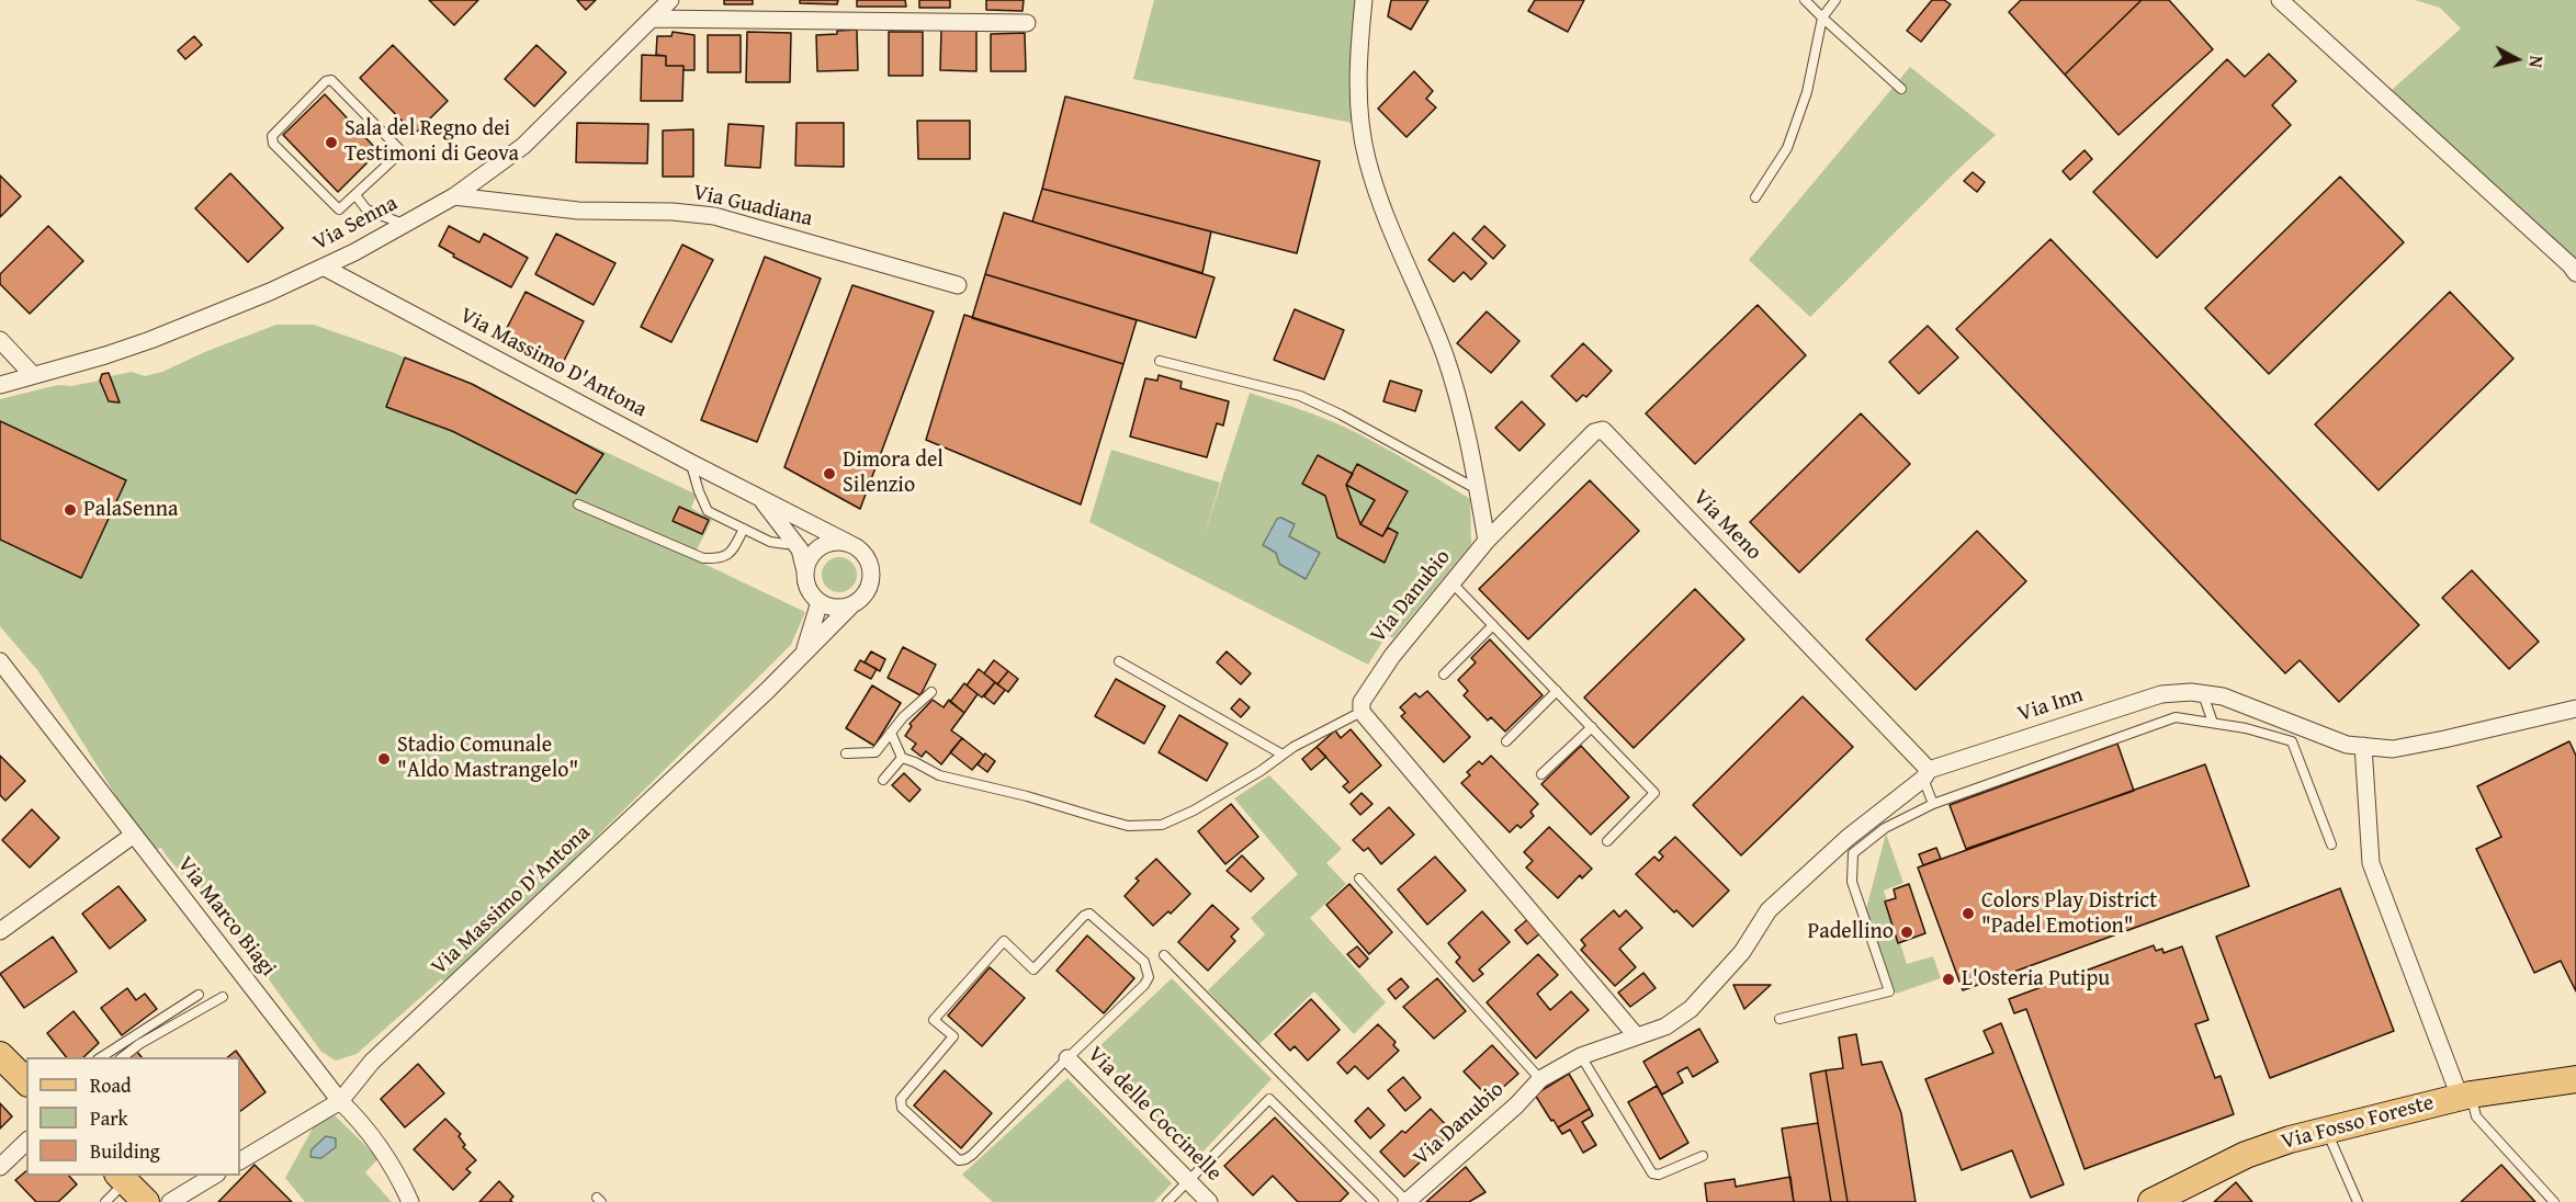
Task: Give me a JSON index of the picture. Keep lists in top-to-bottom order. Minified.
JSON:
{"streets":{"main road":["Via Fosso Foreste"],"street":["Via Guadiana","Via Senna","Via Massimo D'Antona","Via Meno","Via Danubio","Via Inn","Via Marco Biagi","Via delle Coccinelle"]},"crossings":[["Via Guadiana","Via Senna"],["Via Senna","Via Massimo D'Antona"],["Via Massimo D'Antona","Via Marco Biagi"],["Via Meno","Via Danubio"],["Via Meno","Via Inn"],["Via Danubio","Via Inn"]],"places":["Sala del Regno dei Testimoni di Geova","Dimora del Silenzio","PalaSenna","Stadio Comunale \"Aldo Mastrangelo\"","Colors Play District \"Padel Emotion\"","Padellino","L'Osteria Putipu"],"legend":["Road","Park","Building"],"north":"right"}
